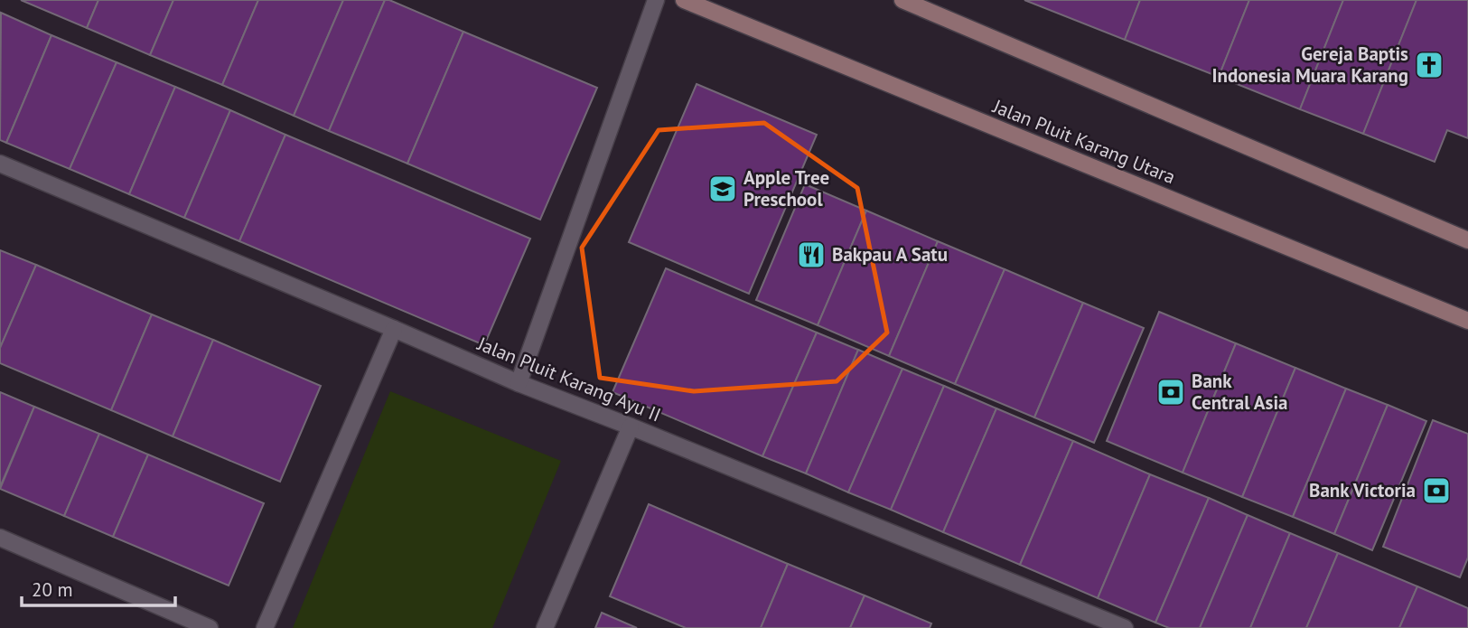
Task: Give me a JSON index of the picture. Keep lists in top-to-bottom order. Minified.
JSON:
{"streets":{"street":["Jalan Pluit Karang Utara","Jalan Pluit Karang Ayu II"]},"places":{"church":["Gereja Baptis Indonesia Muara Karang"],"school or university":["Apple Tree Preschool"],"restaurant":["Bakpau A Satu"],"bank":["Bank Central Asia","Bank Victoria"]},"scale_bar":"20 m"}
